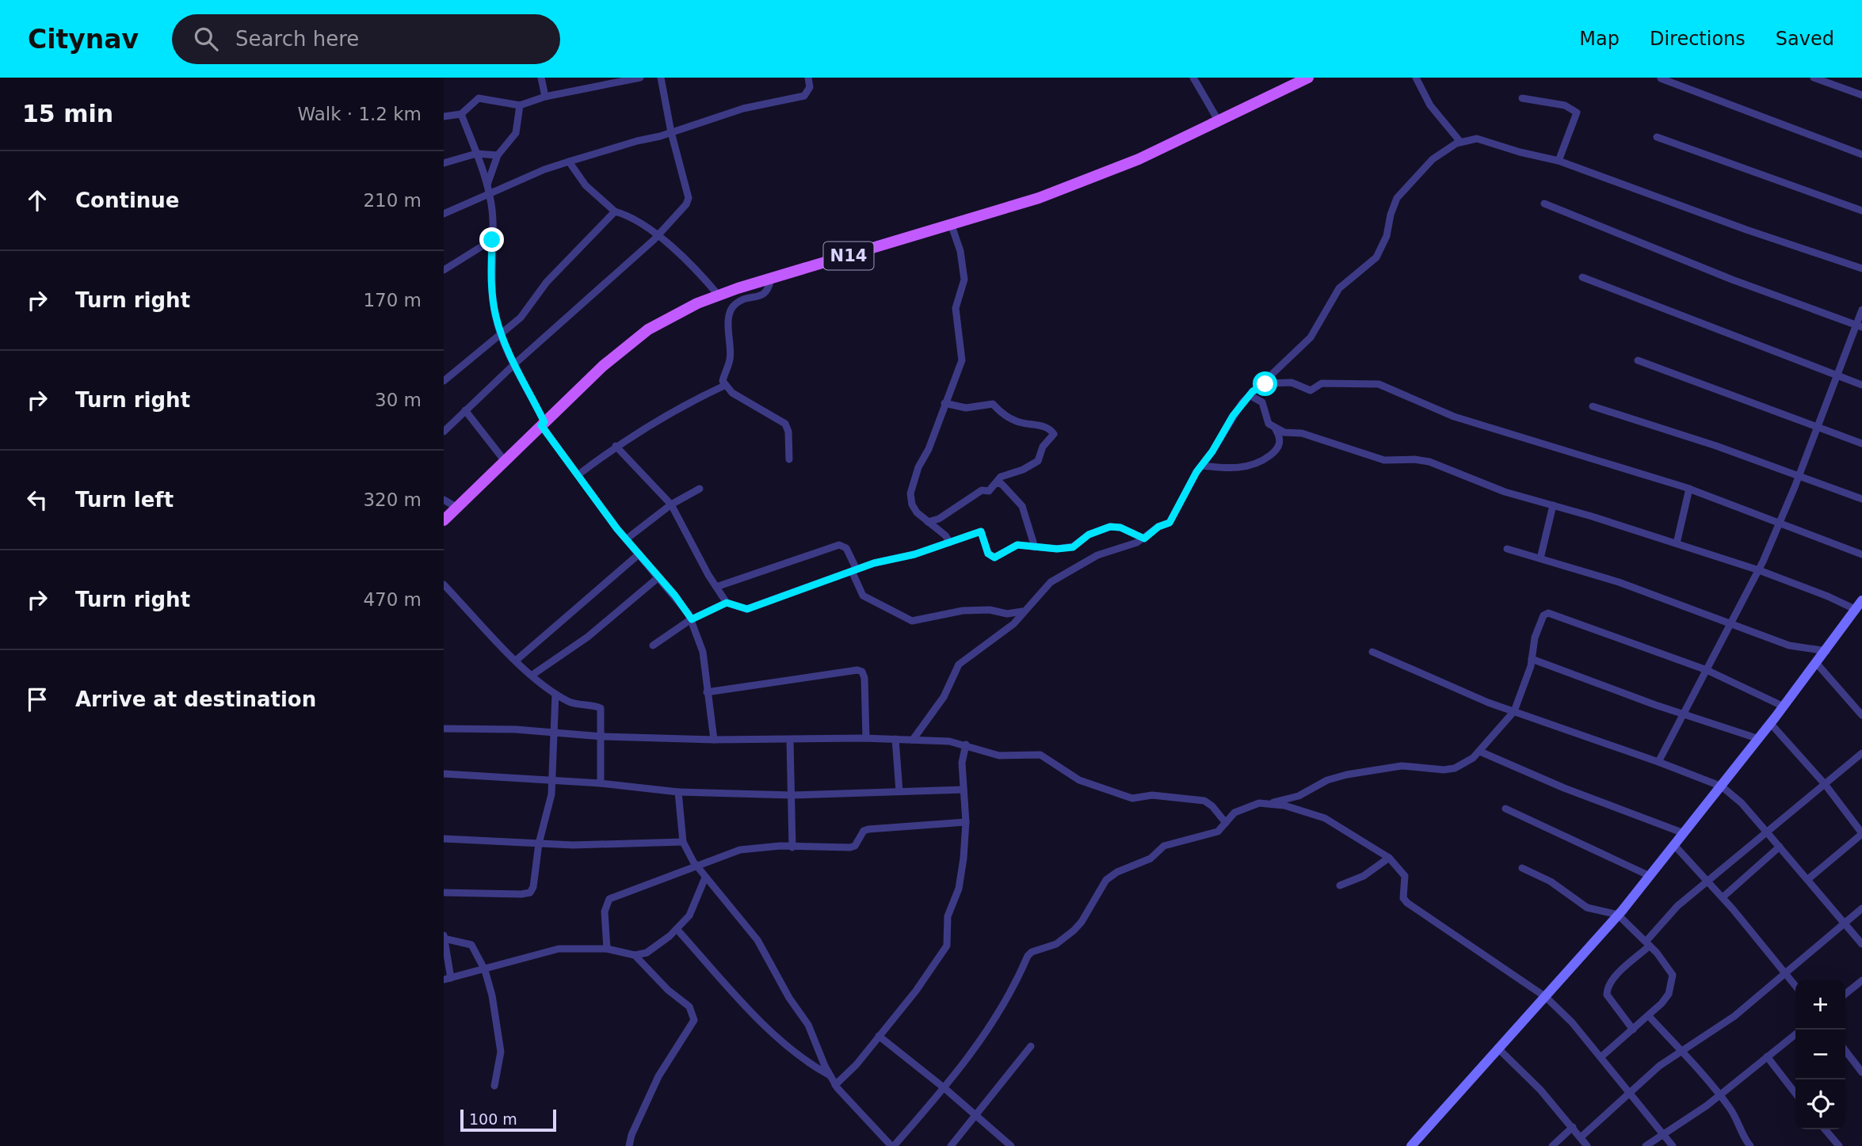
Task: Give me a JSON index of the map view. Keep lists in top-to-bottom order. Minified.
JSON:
{"streets":{"main road":["N14"]},"scale_bar":"100 m","page":{"header":"Citynav","search":"Search here","nav":["Map","Directions","Saved"],"heading":["15 min","Walk · 1.2 km"],"list":[["Continue","210 m"],["Turn right","170 m"],["Turn right","30 m"],["Turn left","320 m"],["Turn right","470 m"],"Arrive at destination"],"map_buttons":["+","−"],"scale":"100 m"}}
